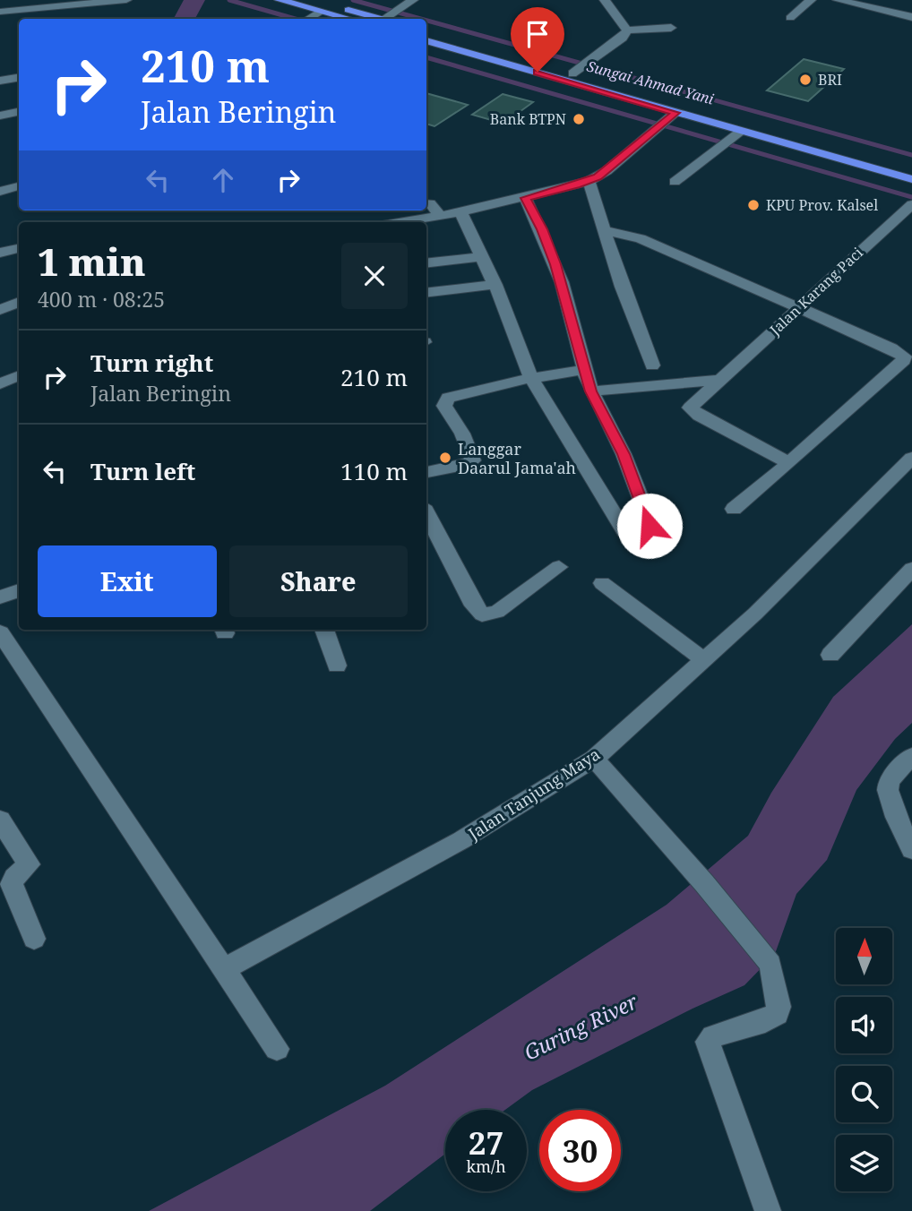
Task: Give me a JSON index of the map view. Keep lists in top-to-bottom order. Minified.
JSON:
{"streets":{"street":["Jalan Karang Paci","Jalan Tanjung Maya"]},"water":["Sungai Ahmad Yani","Guring River"],"places":["BRI","Bank BTPN","KPU Prov. Kalsel","Langgar Daarul Jama'ah"],"north":"top","page":{"turn":["210 m","Jalan Beringin"],"heading":["1 min","400 m · 08:25"],"list":[{"name":"Turn right","note":"Jalan Beringin","value":"210 m"},{"name":"Turn left","value":"110 m"}],"buttons":["Exit","Share"],"speed":"27 km/h","limit":"30"}}
